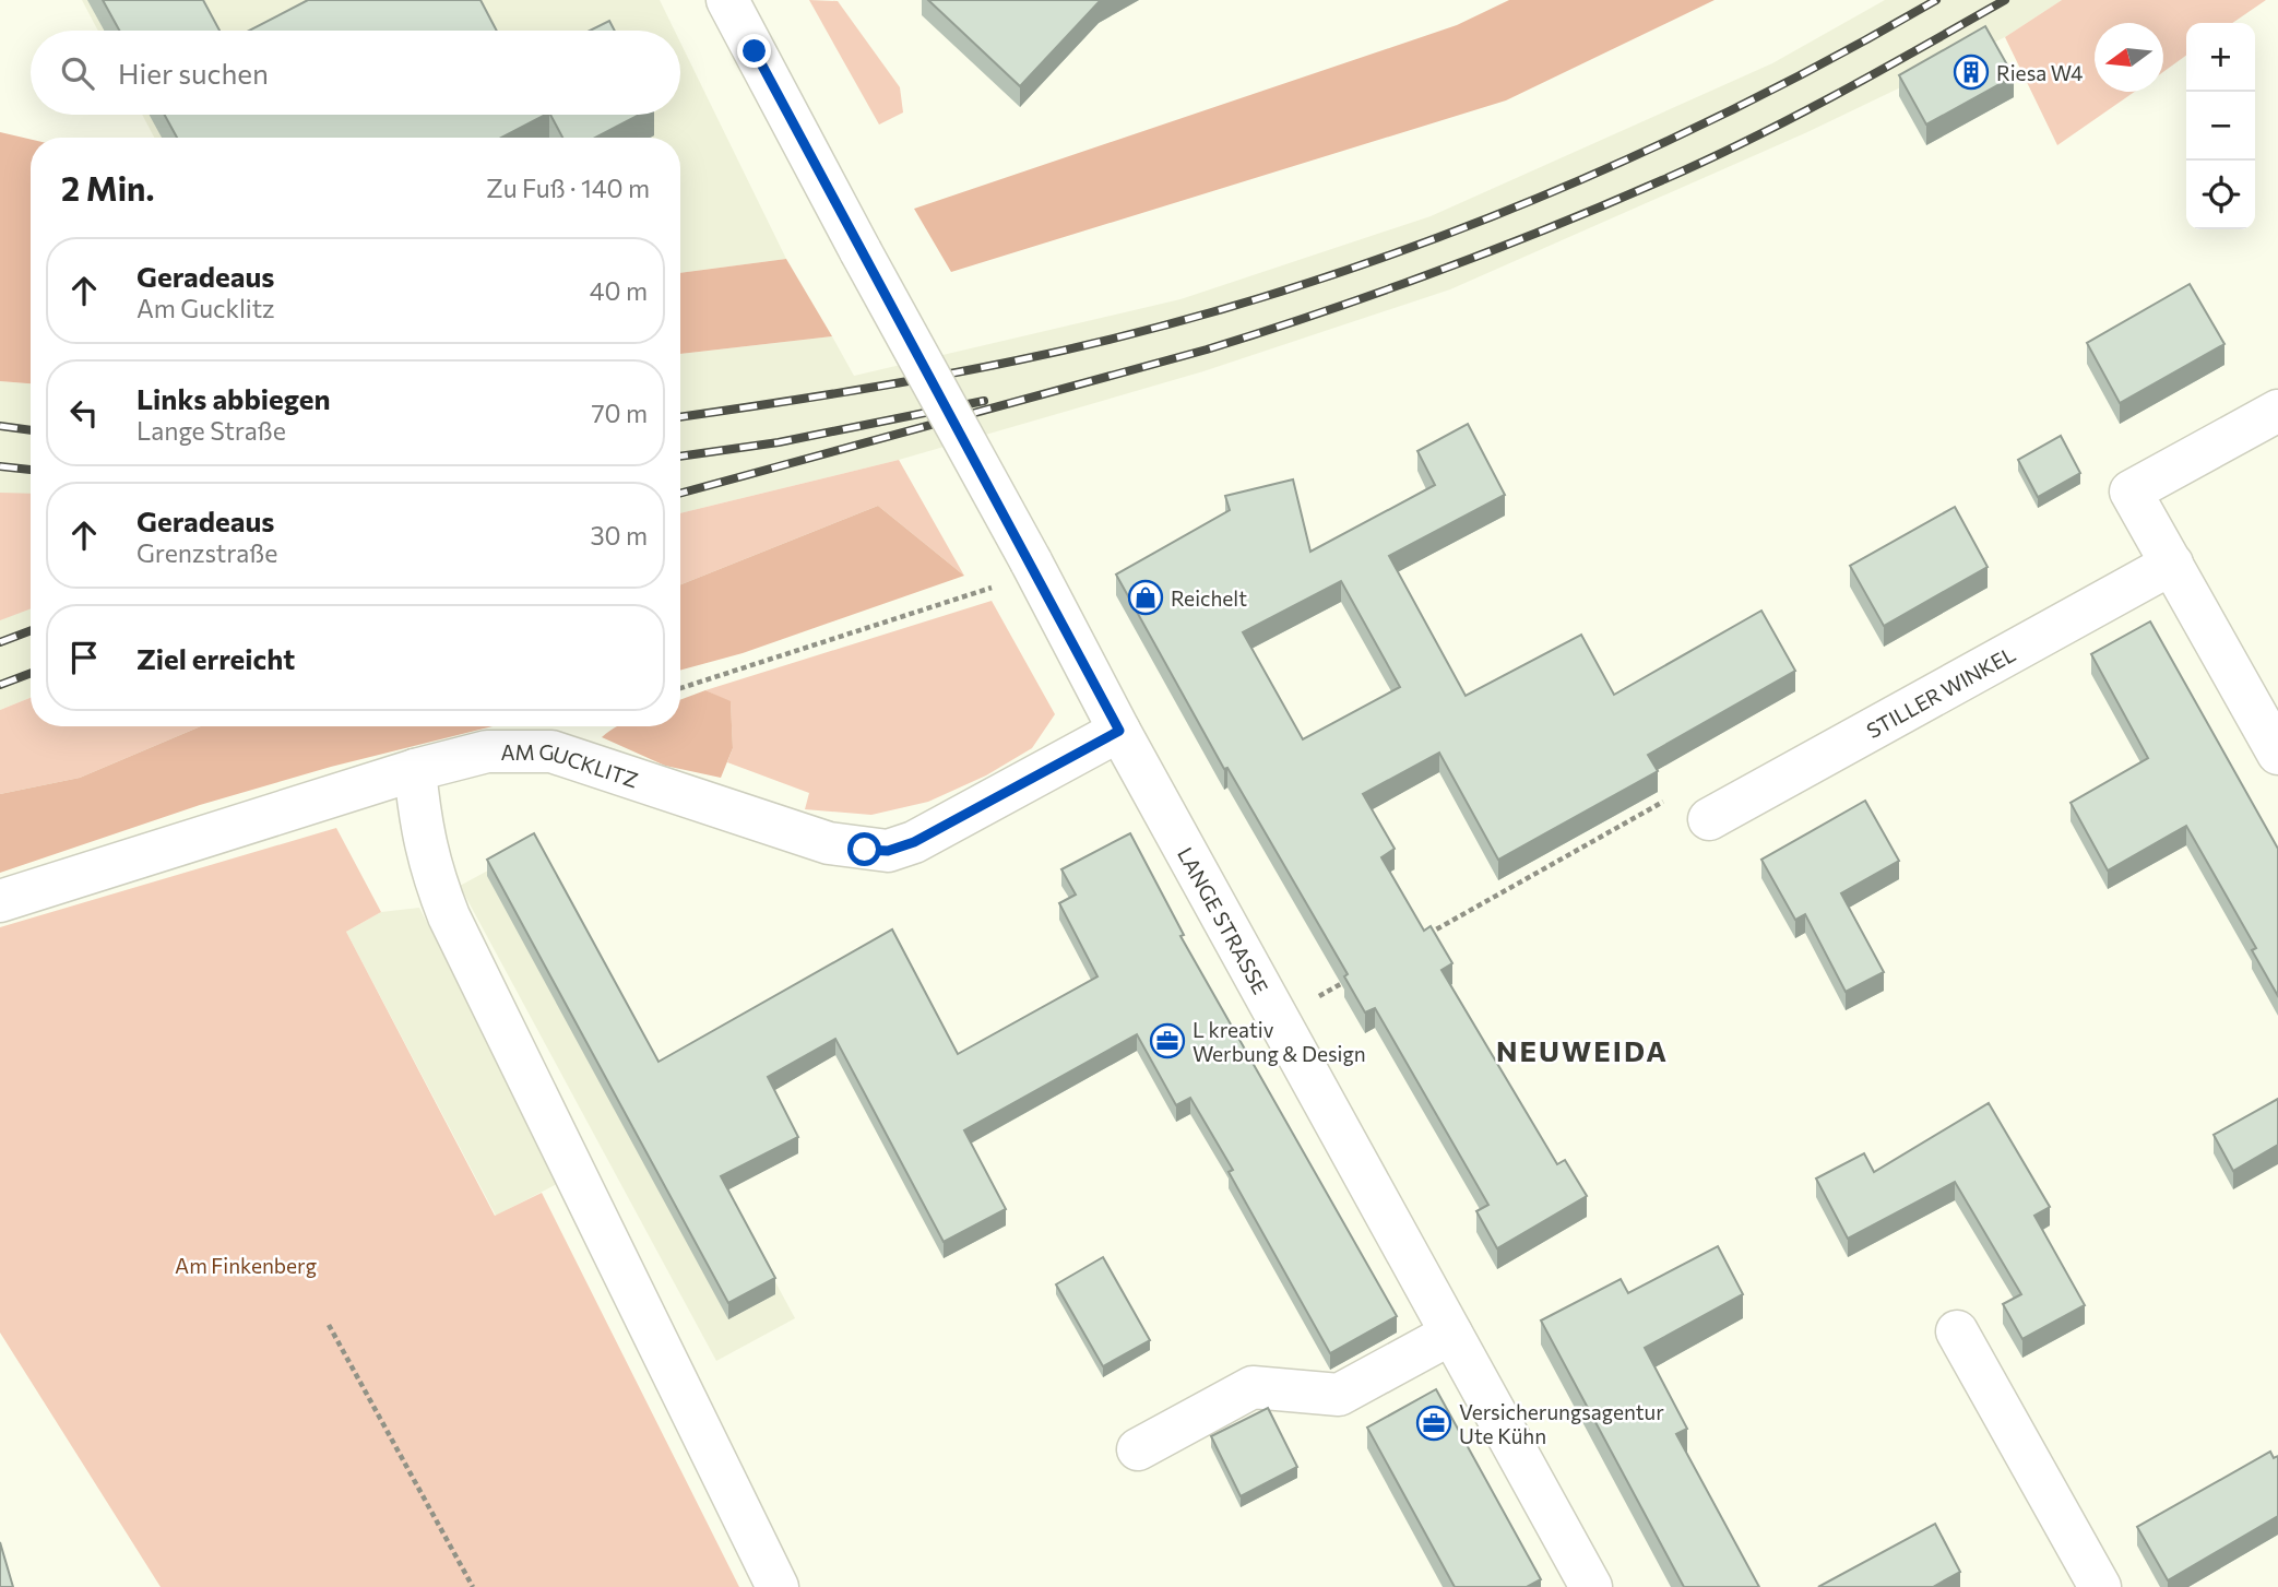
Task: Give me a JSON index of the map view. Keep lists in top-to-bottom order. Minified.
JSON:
{"streets":{"street":["STILLER WINKEL","AM GUCKLITZ","LANGE STRASSE"]},"crossings":[["AM GUCKLITZ","LANGE STRASSE"]],"districts":["NEUWEIDA"],"parks":["Am Finkenberg"],"places":{"building":["Riesa W4"],"shop":["Reichelt"],"office":["L kreativ Werbung & Design","Versicherungsagentur Ute Kühn"]},"north":"left","page":{"map_buttons":["+","−"],"search":"Hier suchen","heading":["2 Min.","Zu Fuß · 140 m"],"list":[["Geradeaus","Am Gucklitz","40 m"],["Links abbiegen","Lange Straße","70 m"],["Geradeaus","Grenzstraße","30 m"],"Ziel erreicht"]}}
